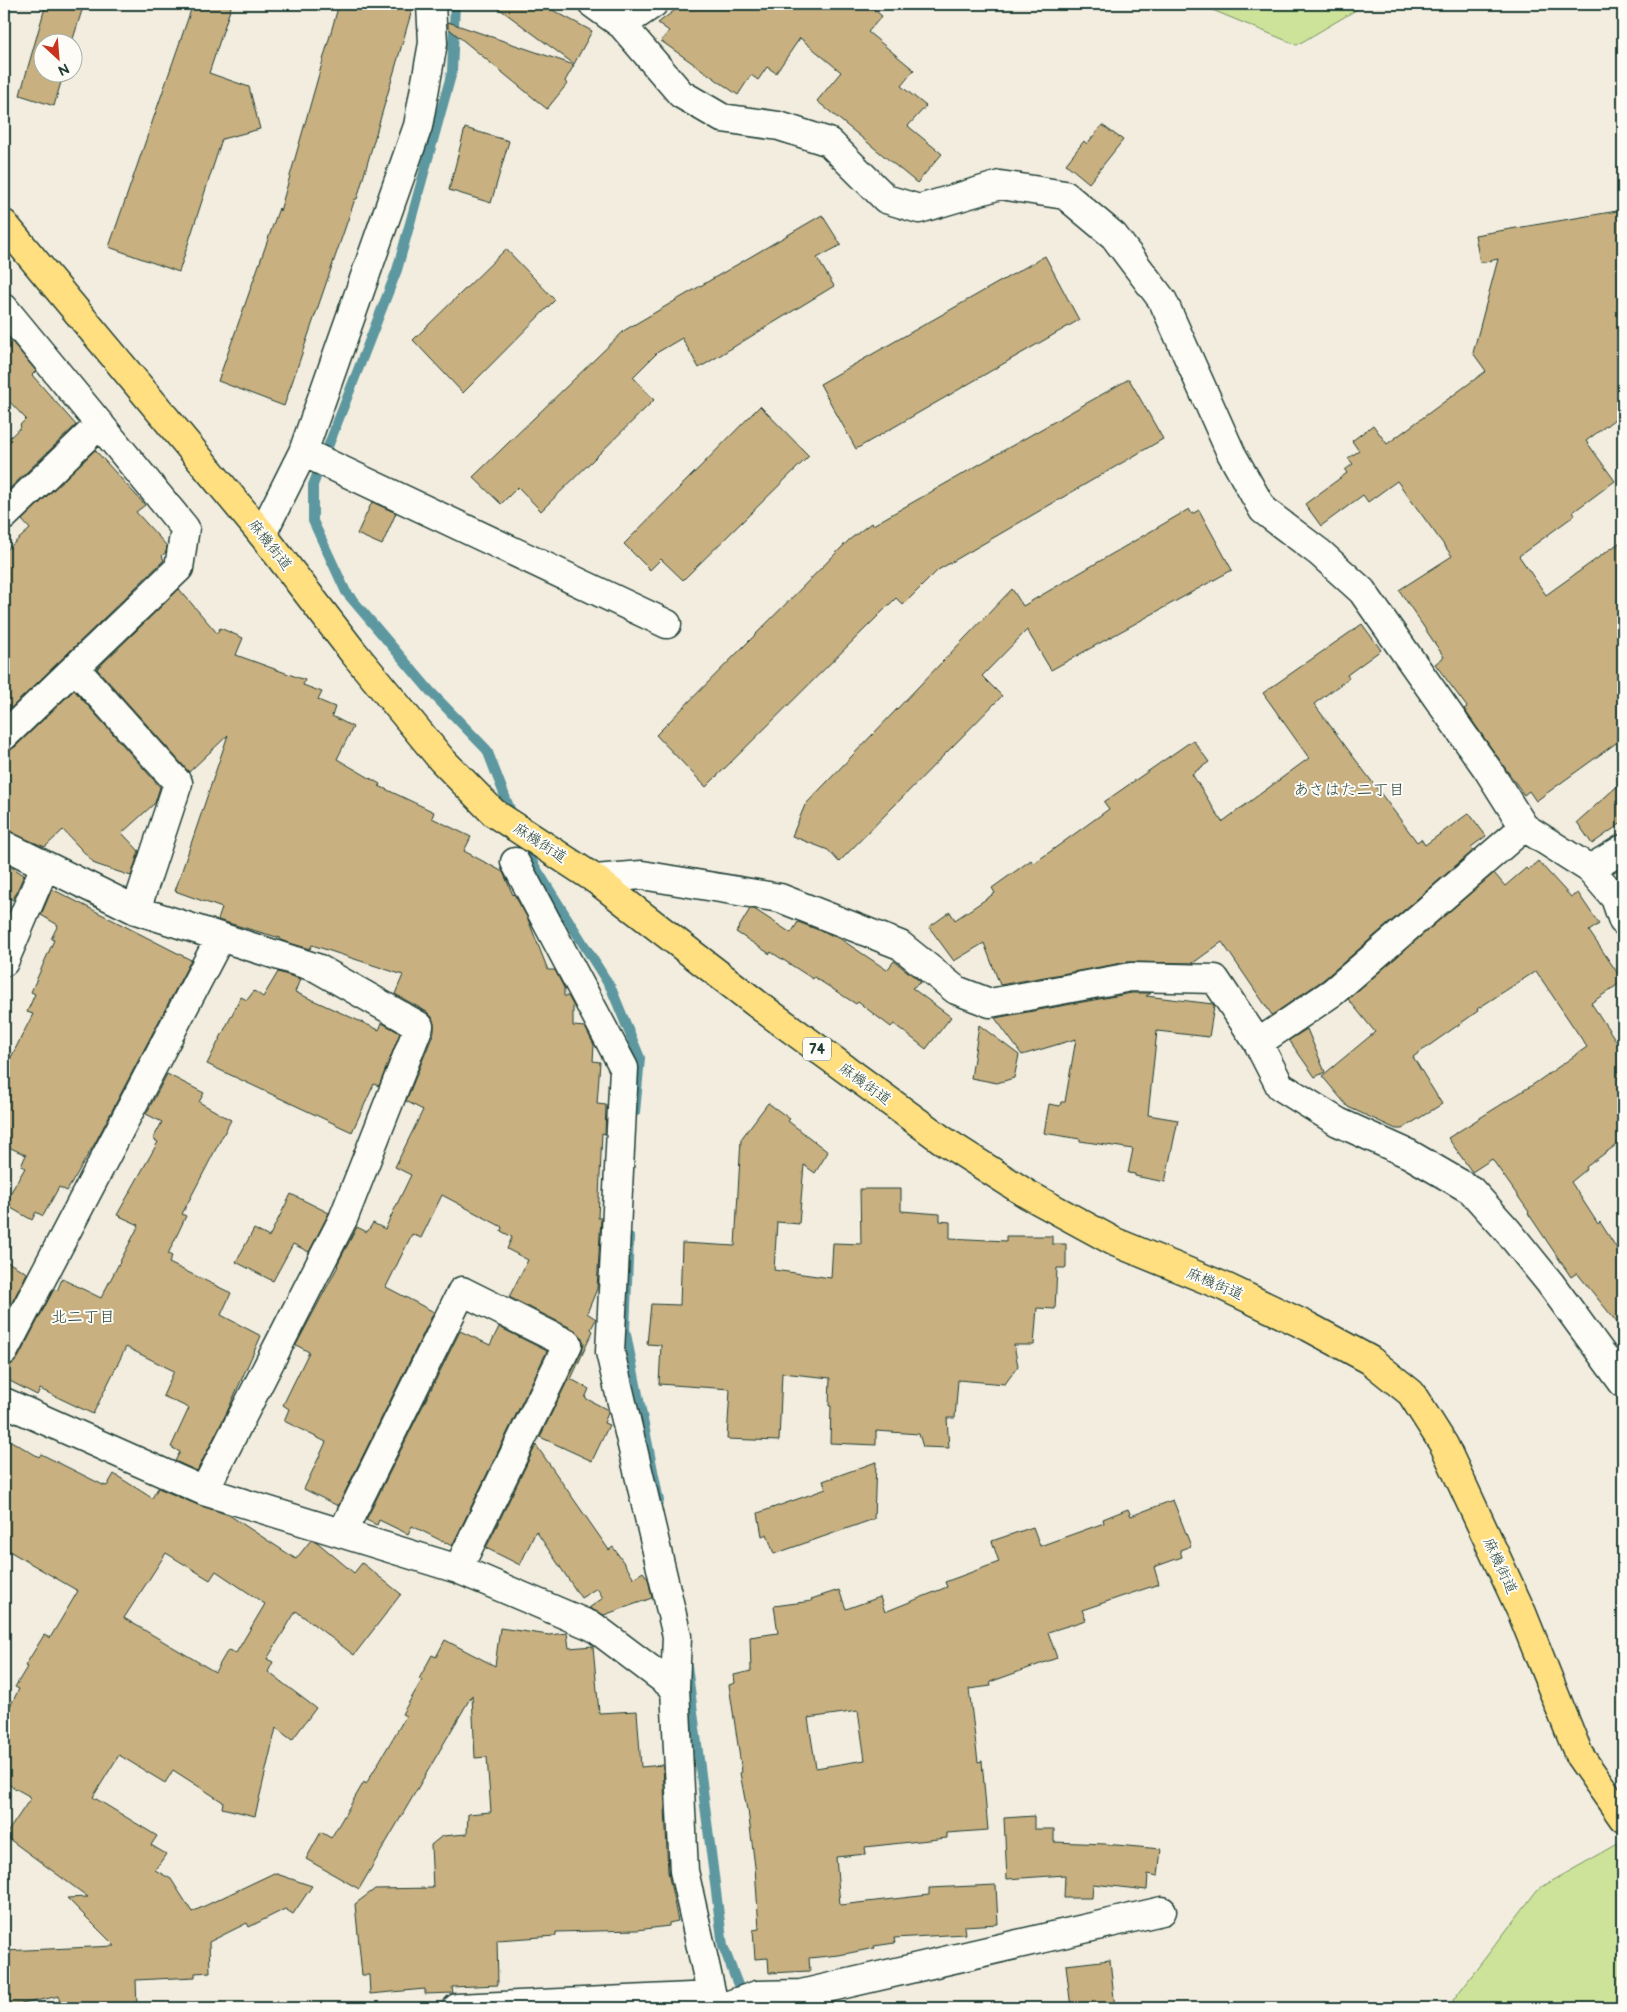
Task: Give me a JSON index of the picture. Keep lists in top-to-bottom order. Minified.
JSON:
{"streets":{"main road":["麻機街道","74"]},"districts":["あさはた二丁目","北二丁目"],"north":"bottom right"}
